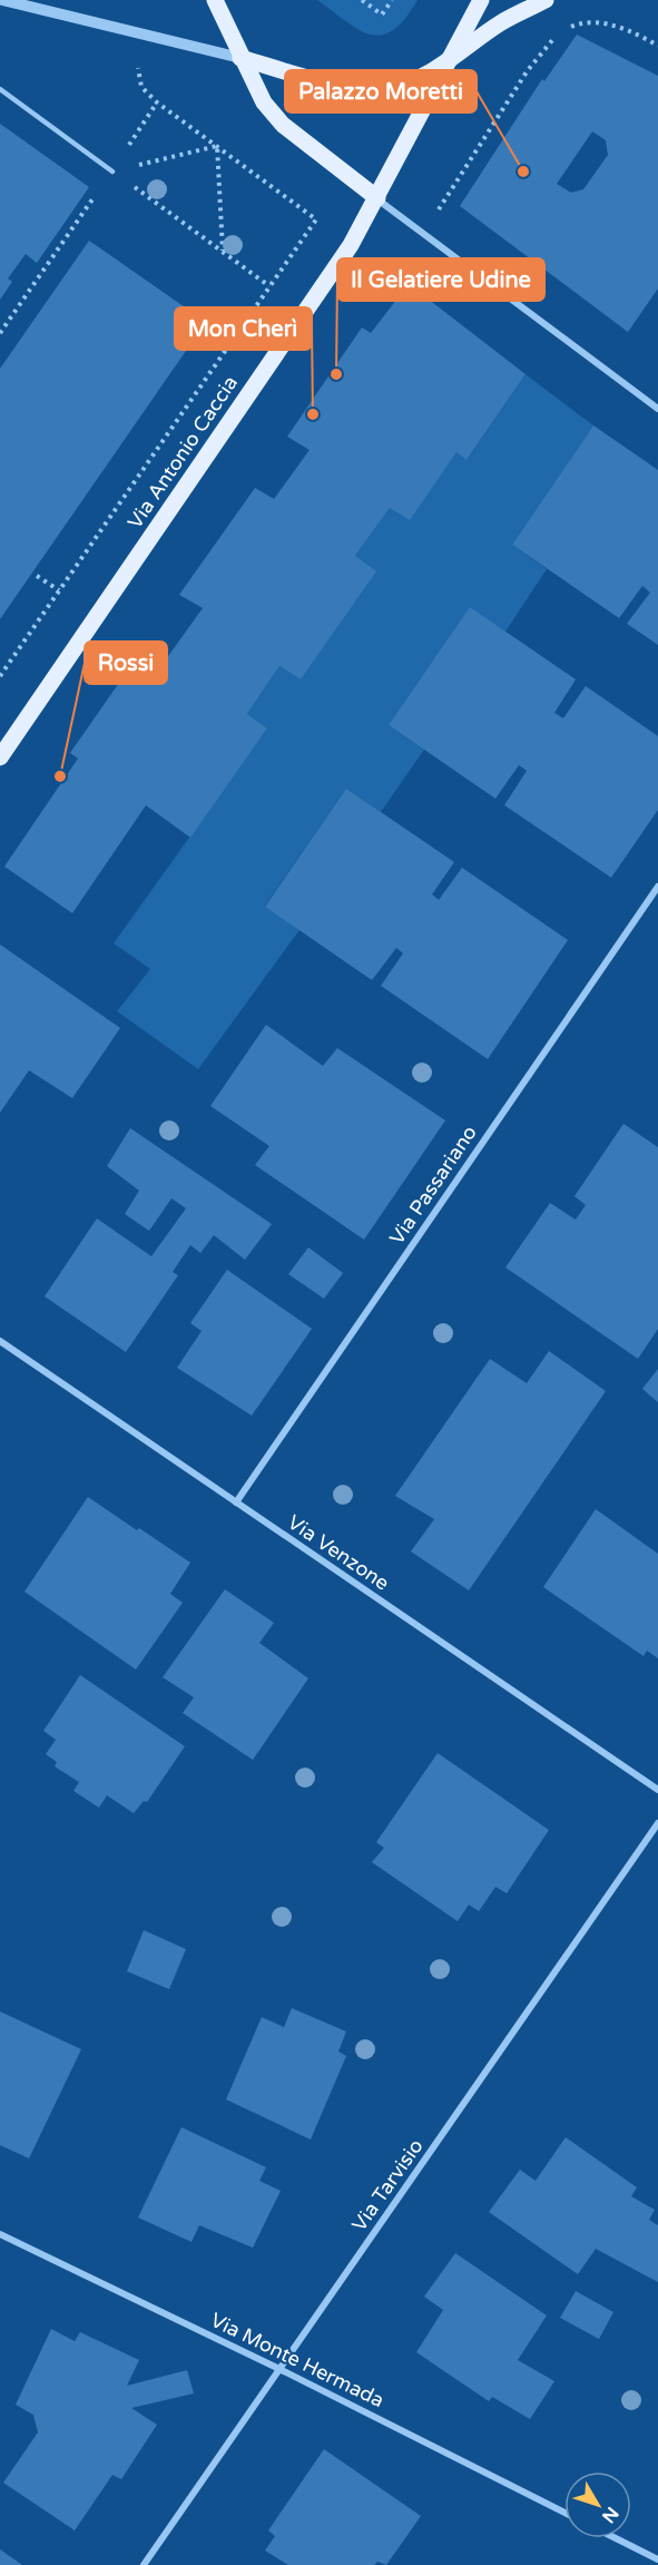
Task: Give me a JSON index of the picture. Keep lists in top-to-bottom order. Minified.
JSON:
{"streets":{"main road":["Via Antonio Caccia"],"street":["Via Passariano","Via Venzone","Via Tarvisio","Via Monte Hermada"]},"crossings":[["Via Passariano","Via Venzone"],["Via Tarvisio","Via Monte Hermada"]],"places":["Palazzo Moretti","Il Gelatiere Udine","Mon Cherì","Rossi"],"north":"bottom right"}
